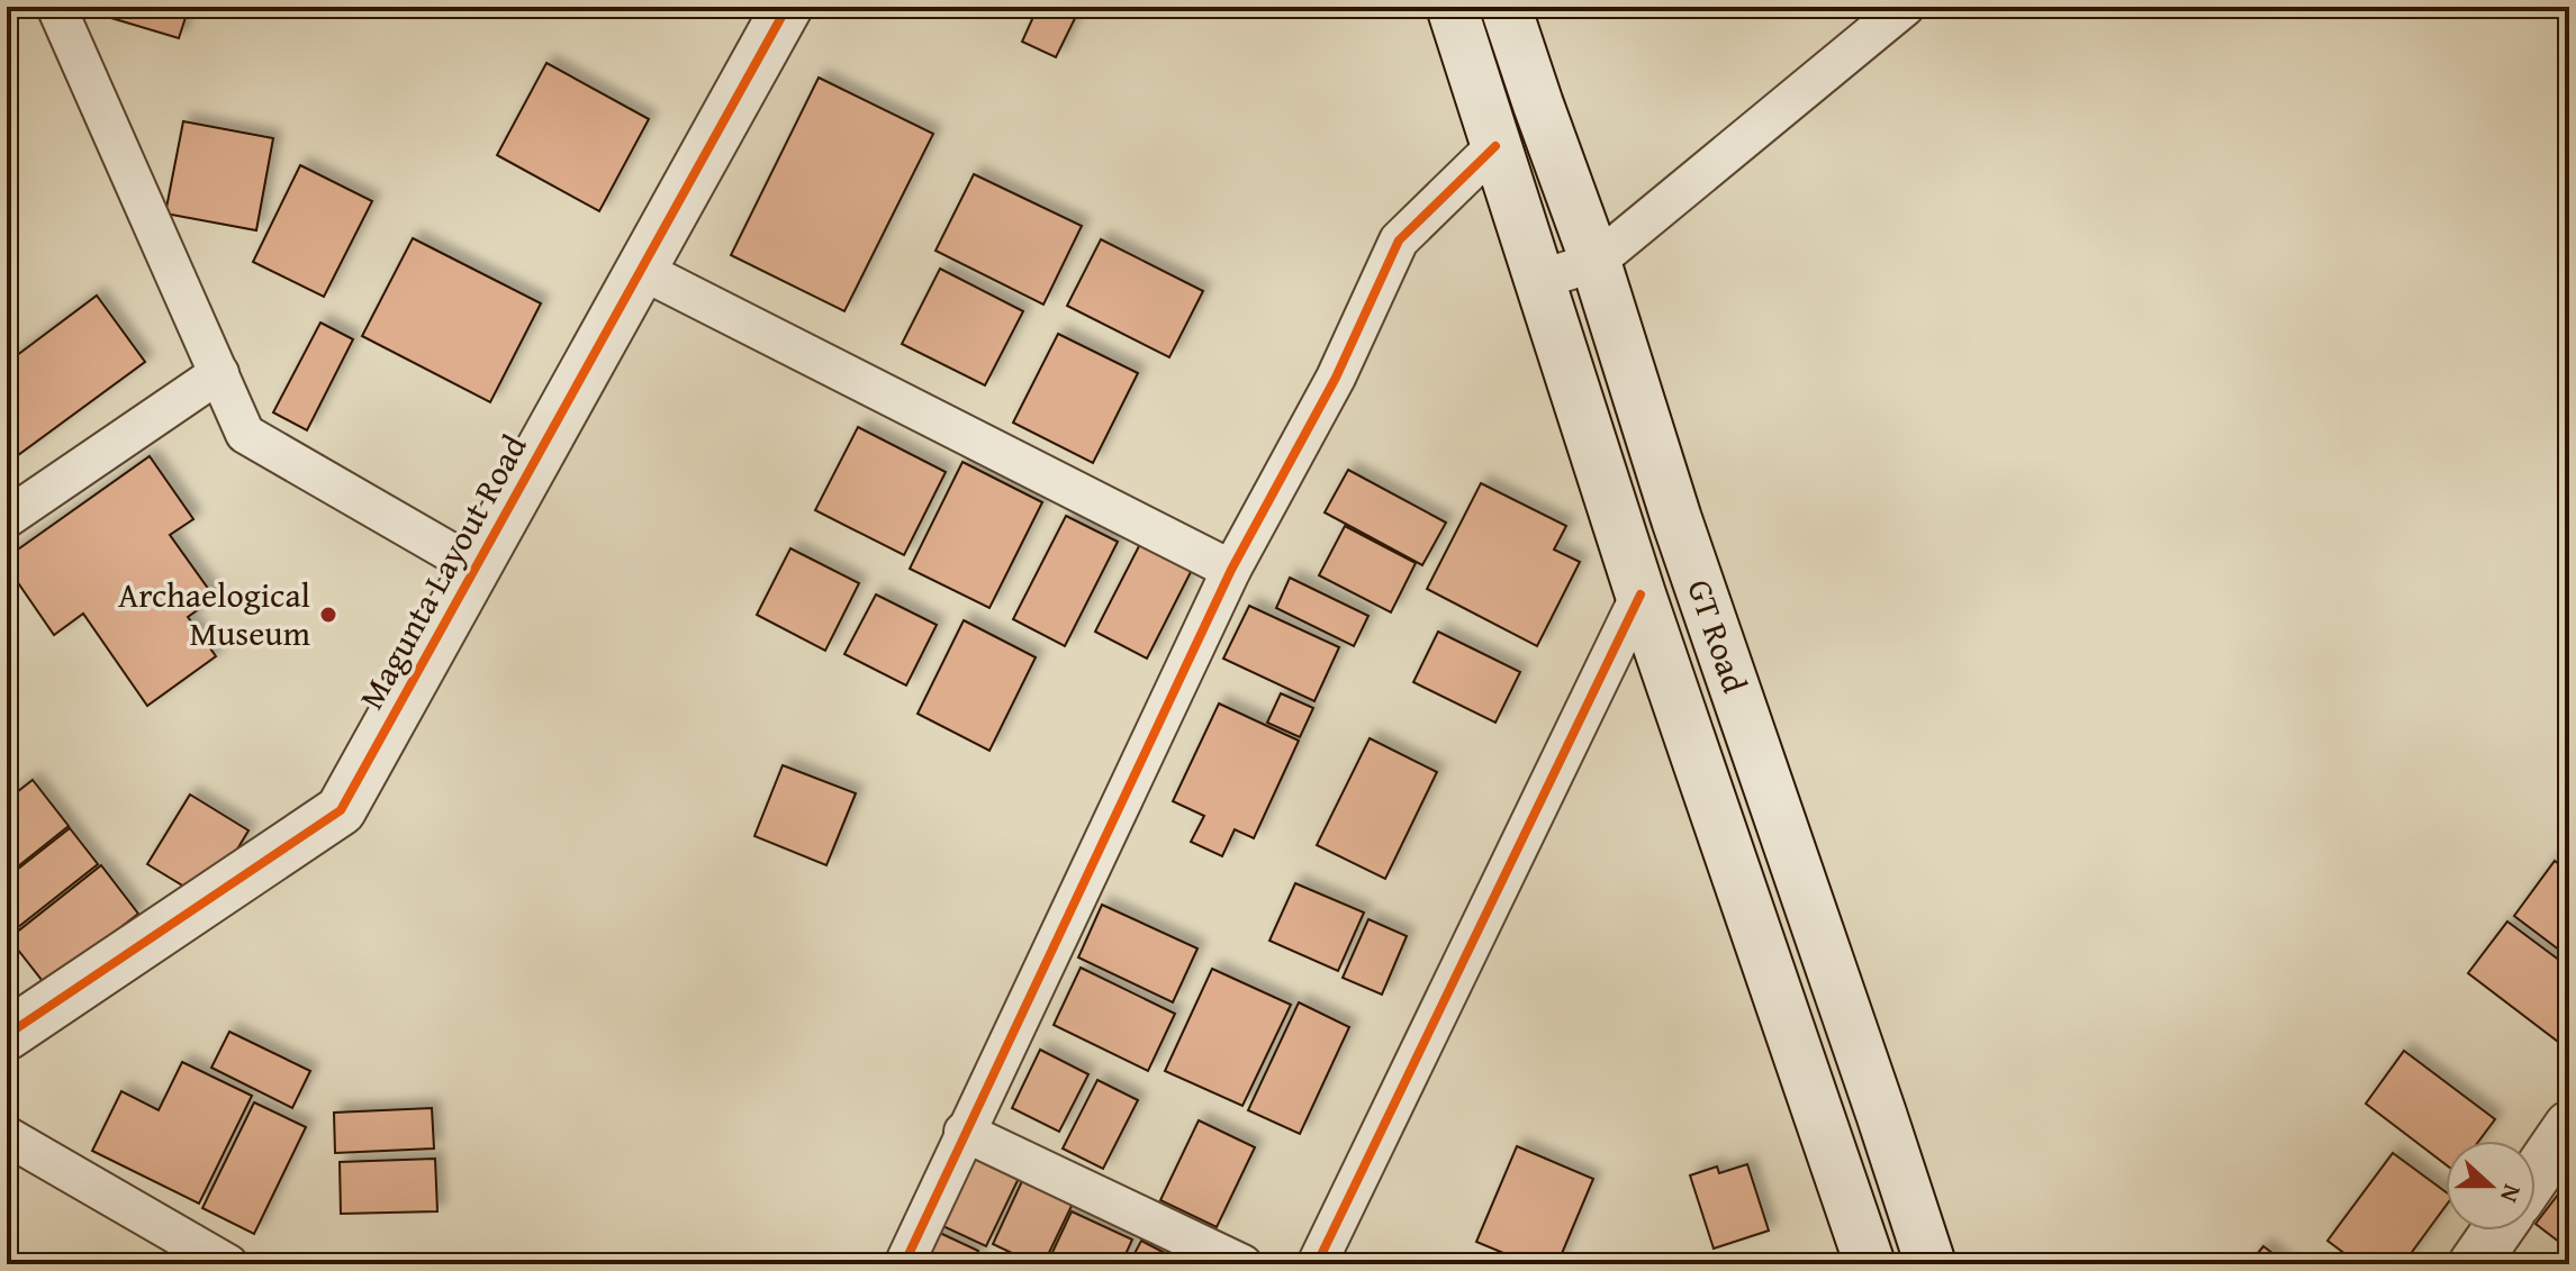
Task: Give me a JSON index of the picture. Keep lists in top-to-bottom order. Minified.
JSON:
{"streets":{"main road":["Magunta Layout Road","GT Road"]},"places":["Archaelogical Museum"],"north":"right"}
